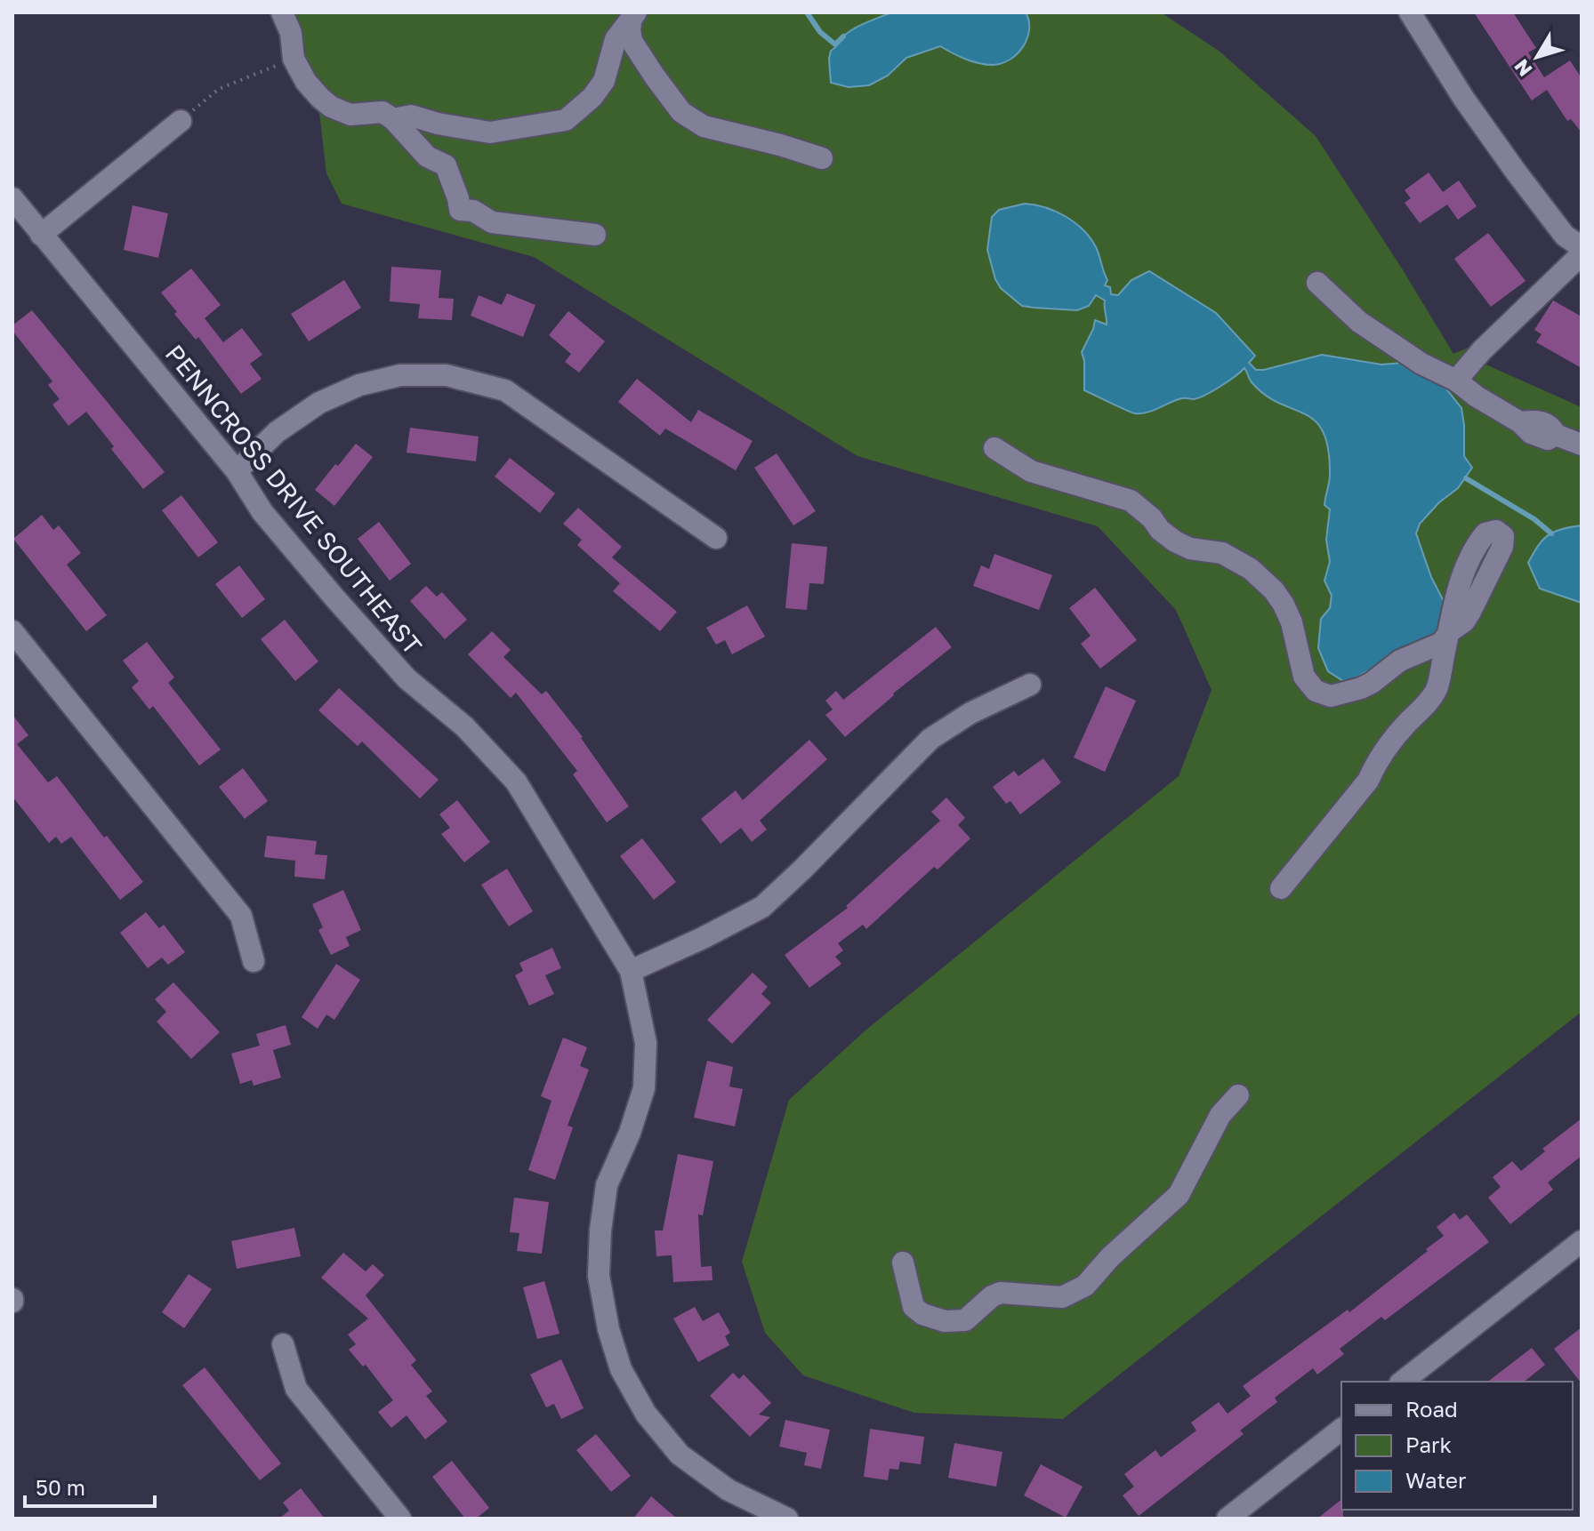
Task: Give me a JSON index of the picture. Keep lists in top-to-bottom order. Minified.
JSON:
{"streets":{"street":["PENNCROSS DRIVE SOUTHEAST"]},"legend":["Road","Park","Water"],"scale_bar":"50 m","north":"bottom left"}
